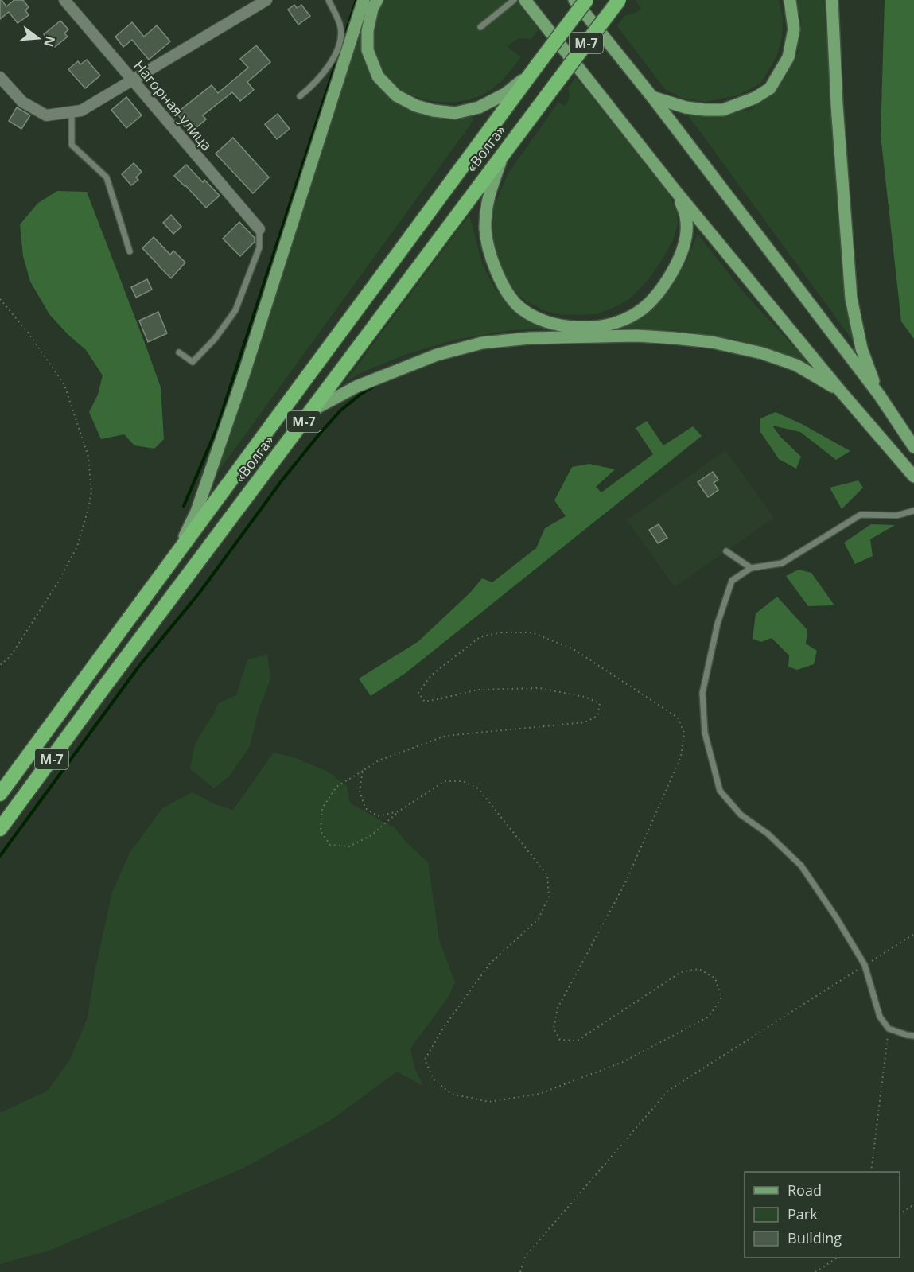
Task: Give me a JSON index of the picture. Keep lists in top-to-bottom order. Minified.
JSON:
{"streets":{"highway":["М-7","«Волга»"],"street":["Нагорная улица"]},"crossings":[["М-7","«Волга»"]],"legend":["Road","Park","Building"],"north":"right"}
